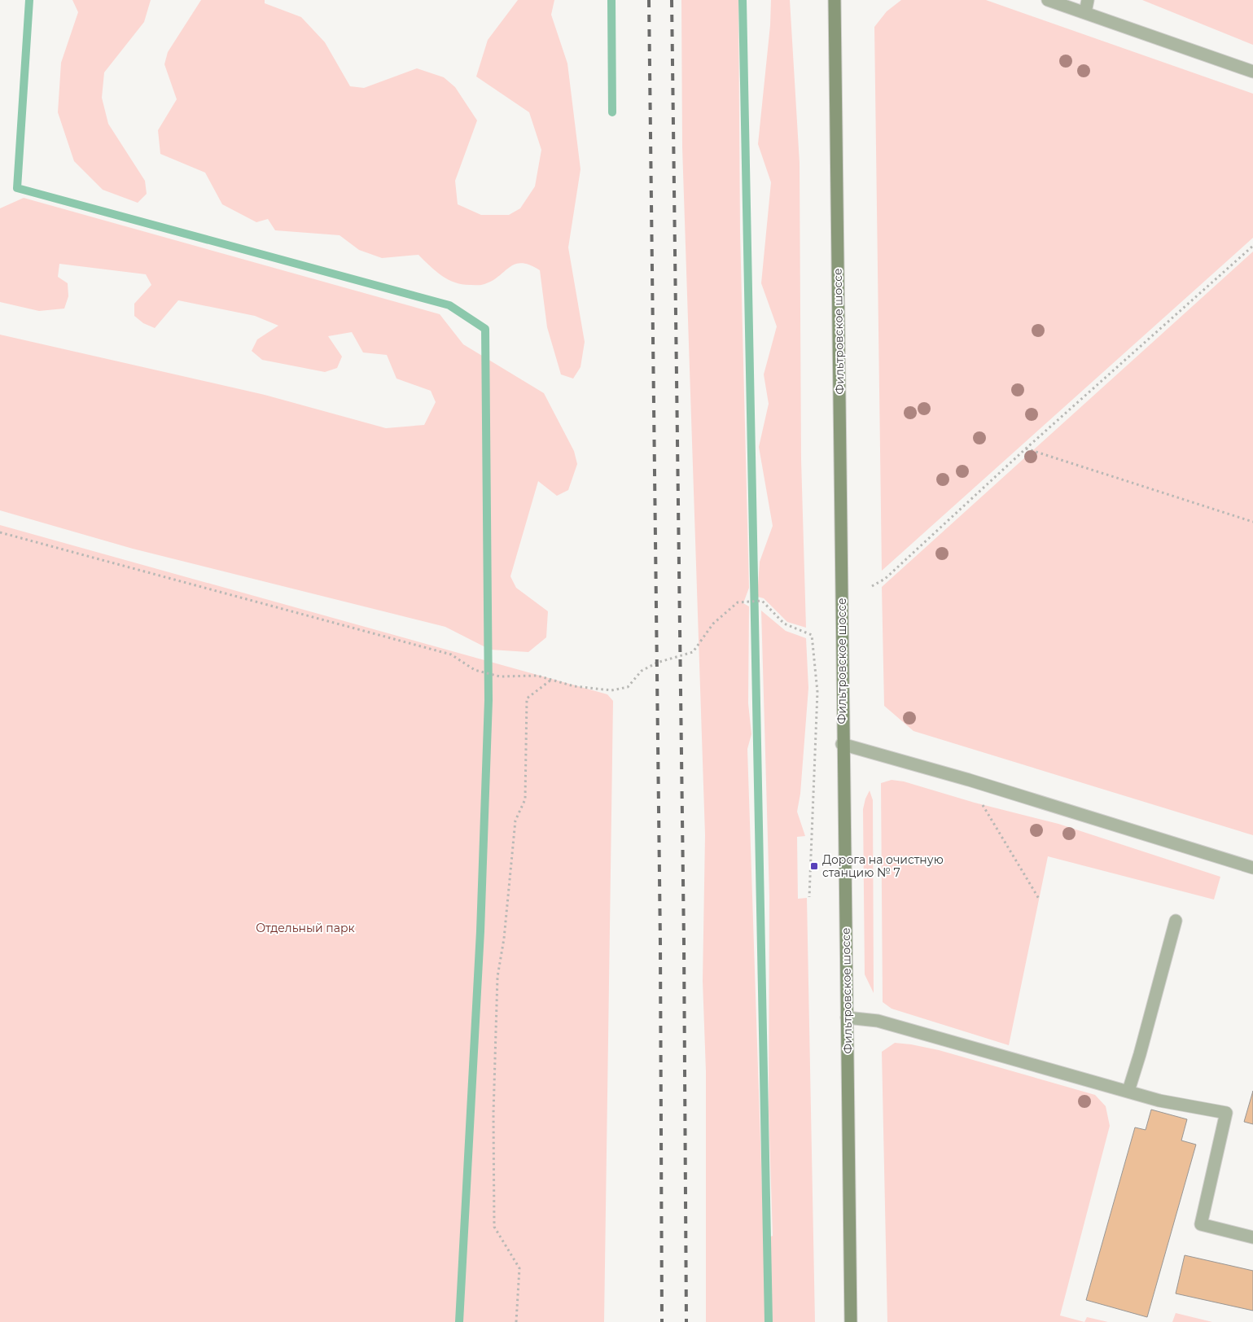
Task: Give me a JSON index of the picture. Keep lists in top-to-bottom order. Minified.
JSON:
{"streets":{"main road":["Фильтровское шоссе"]},"parks":["Отдельный парк"],"places":{"transit":["Дорога на очистную станцию № 7"]}}
